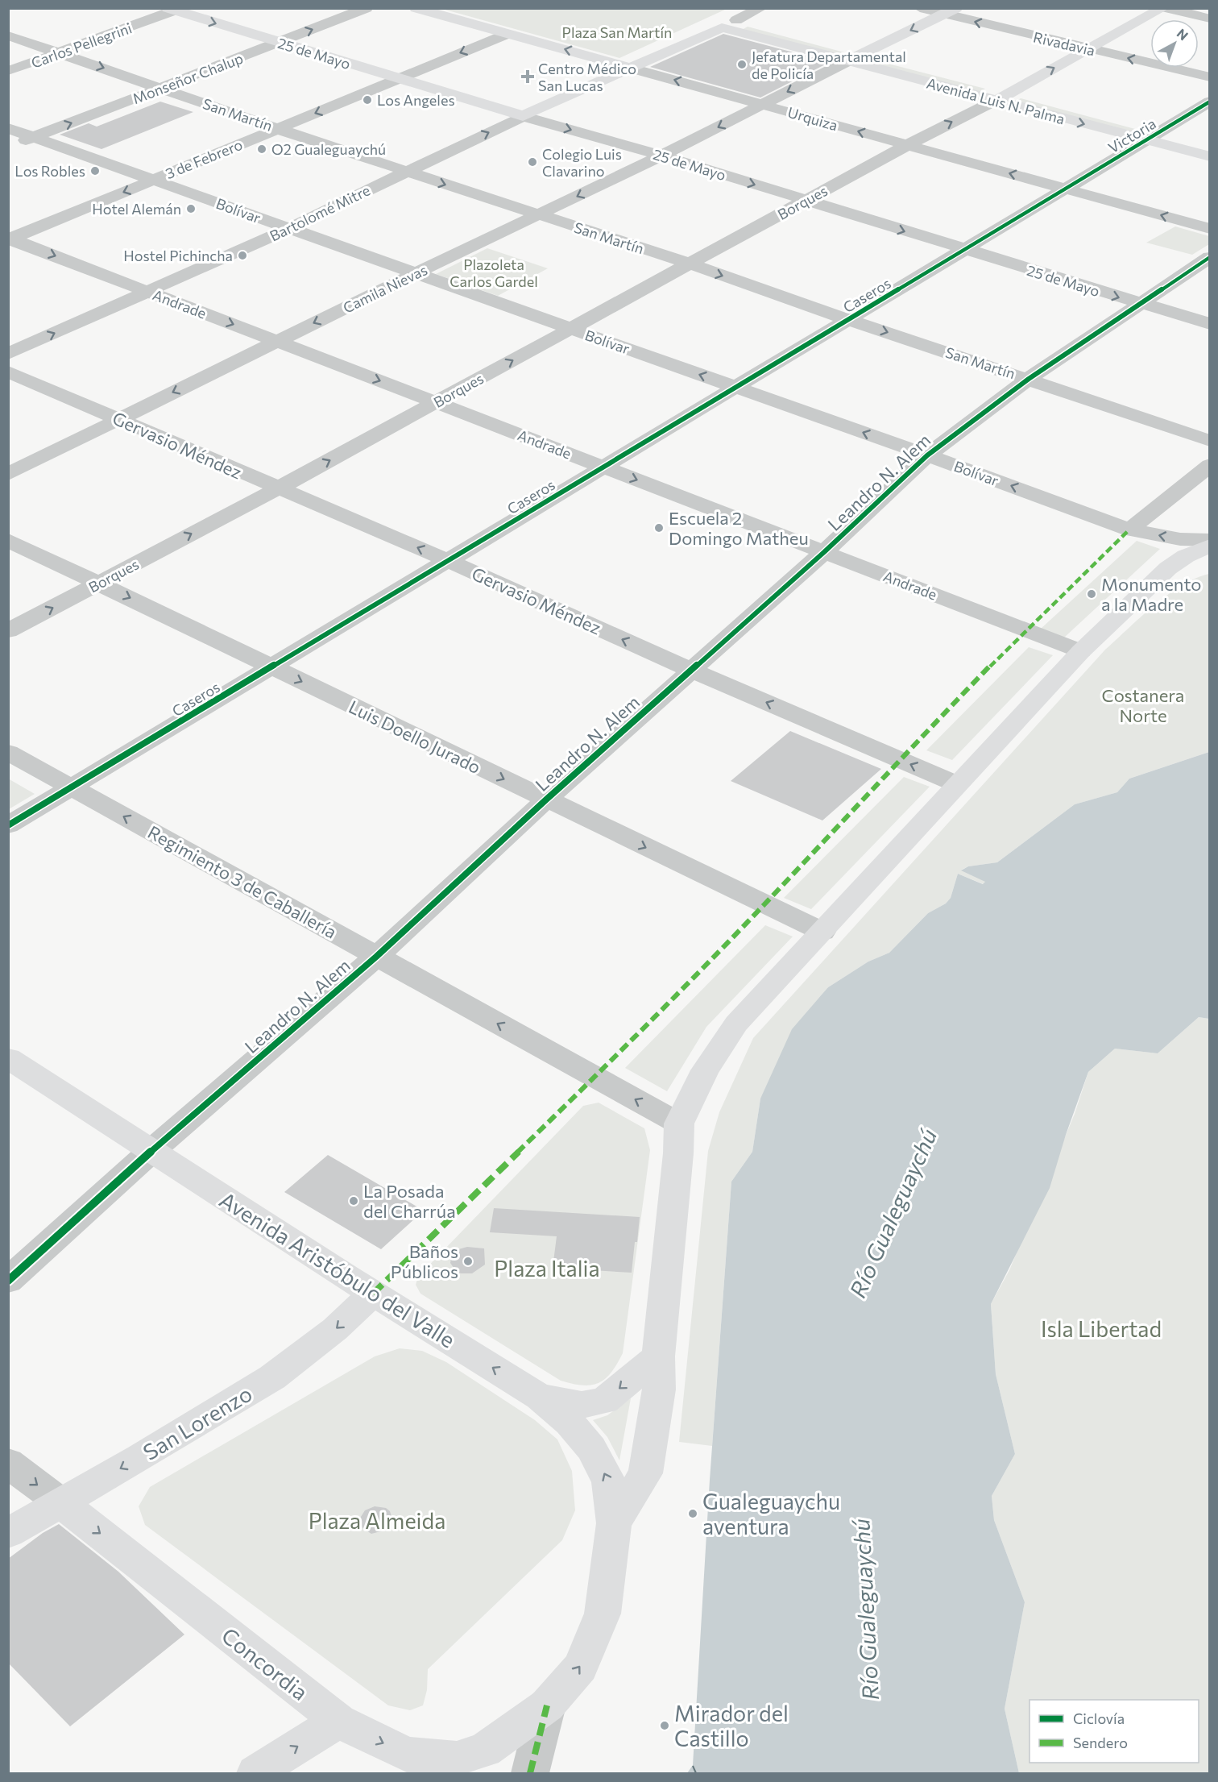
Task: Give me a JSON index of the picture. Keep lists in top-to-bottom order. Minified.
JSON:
{"streets":{"main road":["25 de Mayo","Avenida Luis N. Palma","Urquiza","Bartolomé Mitre","Avenida Aristóbulo del Valle","San Lorenzo","Concordia"],"street":["Rivadavia","Carlos Pellegrini","Monseñor Chalup","San Martín","Victoria","3 de Febrero","Borques","Bolívar","Camila Nievas","Caseros","Andrade","Gervasio Méndez","Leandro N. Alem","Luis Doello Jurado","Regimiento 3 de Caballería"]},"crossings":[["Carlos Pellegrini","25 de Mayo"],["Carlos Pellegrini","San Martín"],["25 de Mayo","Monseñor Chalup"],["25 de Mayo","3 de Febrero"],["25 de Mayo","Borques"],["25 de Mayo","Bartolomé Mitre"],["25 de Mayo","Camila Nievas"],["25 de Mayo","Caseros"],["25 de Mayo","Leandro N. Alem"],["Monseñor Chalup","San Martín"],["Monseñor Chalup","Bolívar"],["Avenida Luis N. Palma","Victoria"],["Avenida Luis N. Palma","Borques"],["Avenida Luis N. Palma","Bartolomé Mitre"],["Avenida Luis N. Palma","Camila Nievas"],["San Martín","3 de Febrero"],["San Martín","Borques"],["San Martín","Bartolomé Mitre"],["San Martín","Camila Nievas"],["San Martín","Caseros"],["San Martín","Leandro N. Alem"],["Urquiza","Victoria"],["Urquiza","3 de Febrero"],["Urquiza","Borques"],["Urquiza","Bartolomé Mitre"],["Urquiza","Camila Nievas"],["Urquiza","Caseros"],["Victoria","Caseros"],["3 de Febrero","Bolívar"],["3 de Febrero","Andrade"],["Borques","Bolívar"],["Borques","Andrade"],["Borques","Gervasio Méndez"],["Borques","Luis Doello Jurado"],["Bolívar","Bartolomé Mitre"],["Bolívar","Camila Nievas"],["Bolívar","Caseros"],["Bolívar","Leandro N. Alem"],["Bartolomé Mitre","Andrade"],["Camila Nievas","Andrade"],["Camila Nievas","Gervasio Méndez"],["Caseros","Andrade"],["Caseros","Gervasio Méndez"],["Caseros","Luis Doello Jurado"],["Caseros","Regimiento 3 de Caballería"],["Andrade","Leandro N. Alem"],["Gervasio Méndez","Leandro N. Alem"],["Leandro N. Alem","Luis Doello Jurado"],["Leandro N. Alem","Regimiento 3 de Caballería"],["Leandro N. Alem","Avenida Aristóbulo del Valle"],["Avenida Aristóbulo del Valle","San Lorenzo"],["Avenida Aristóbulo del Valle","Concordia"],["San Lorenzo","Concordia"]],"one_way":["Rivadavia","25 de Mayo","Monseñor Chalup","San Martín","Urquiza","3 de Febrero","Borques","Bolívar","Bartolomé Mitre","Camila Nievas","Andrade","Gervasio Méndez","Luis Doello Jurado","Regimiento 3 de Caballería","Avenida Aristóbulo del Valle","San Lorenzo"],"water":["Río Gualeguaychú"],"parks":["Plaza San Martín","Plazoleta Carlos Gardel","Costanera Norte","Plaza Italia","Isla Libertad","Plaza Almeida"],"places":{"other":["Jefatura Departamental de Policía","Los Angeles","O2 Gualeguaychú","Colegio Luis Clavarino","Los Robles","Hotel Alemán","Hostel Pichincha","Escuela 2 Domingo Matheu","Monumento a la Madre","La Posada del Charrúa","Baños Públicos","Gualeguaychu aventura","Mirador del Castillo"],"health":["Centro Médico San Lucas"]},"legend":["Ciclovía","Sendero"],"north":"top right"}
